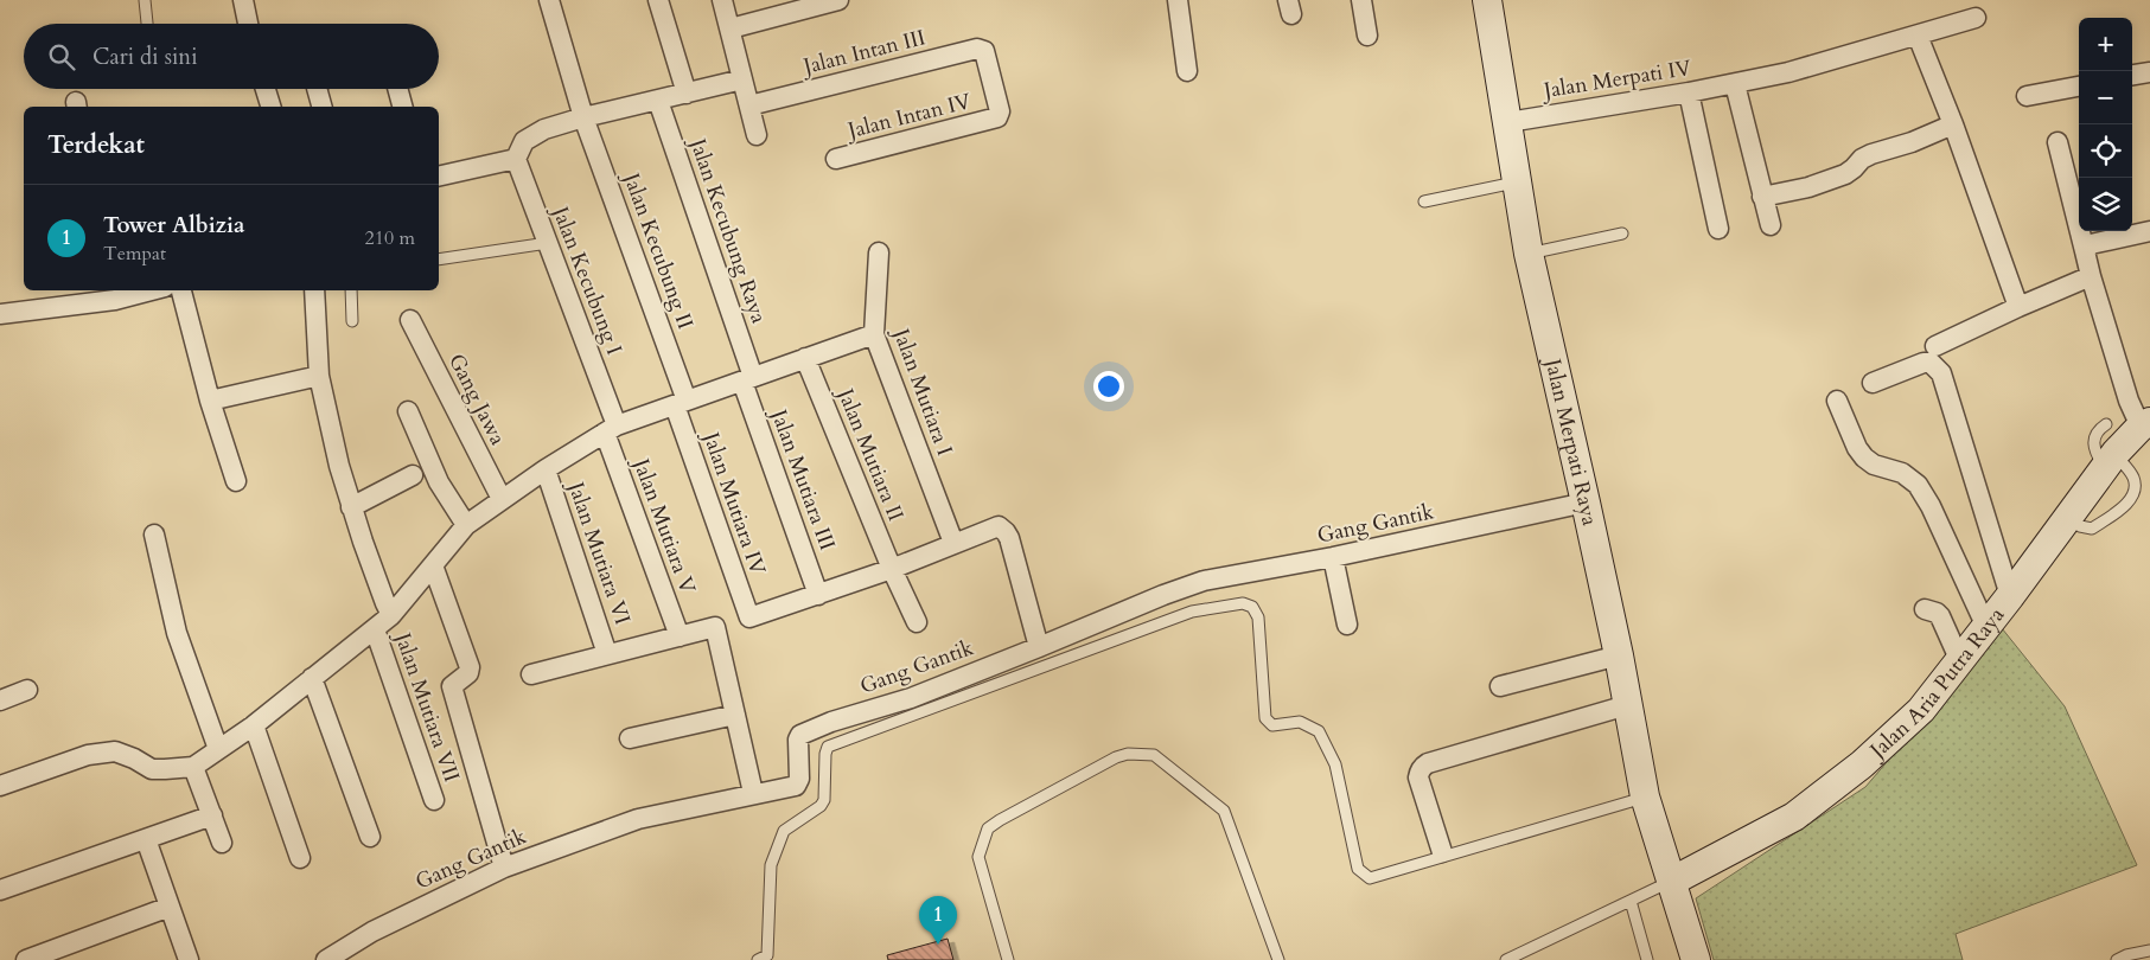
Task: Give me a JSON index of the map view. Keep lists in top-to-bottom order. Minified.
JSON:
{"streets":{"main road":["Jalan Merpati Raya","Jalan Aria Putra Raya"],"street":["Jalan Intan III","Jalan Merpati IV","Jalan Intan IV","Jalan Kecubung Raya","Jalan Kecubung II","Jalan Kecubung I","Jalan Mutiara I","Gang Jawa","Jalan Mutiara II","Jalan Mutiara III","Jalan Mutiara IV","Gang Gantik","Jalan Mutiara V","Jalan Mutiara VI","Jalan Mutiara VII"]},"crossings":[["Jalan Intan III","Jalan Intan IV"],["Jalan Merpati IV","Jalan Merpati Raya"],["Jalan Kecubung Raya","Jalan Mutiara III"],["Jalan Kecubung II","Jalan Mutiara IV"],["Jalan Kecubung I","Jalan Mutiara V"],["Jalan Merpati Raya","Gang Gantik"],["Jalan Merpati Raya","Jalan Aria Putra Raya"],["Jalan Mutiara III","Jalan Mutiara IV"]],"page":{"map_buttons":["+","−"],"search":"Cari di sini","heading":"Terdekat","list":[{"mark":"1","name":"Tower Albizia","note":"Tempat","value":"210 m"}],"pins":"1"}}
